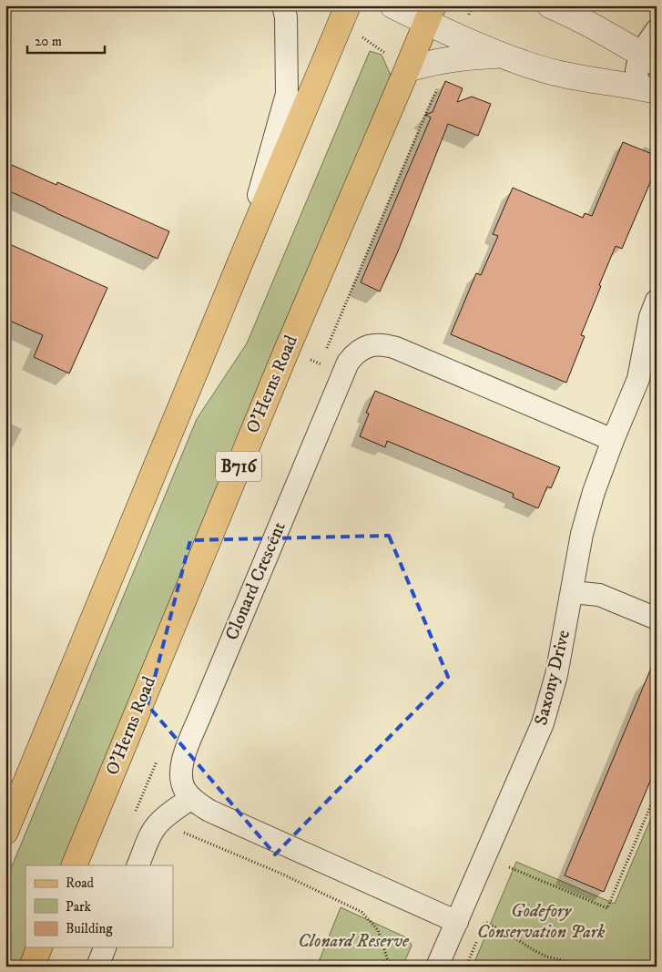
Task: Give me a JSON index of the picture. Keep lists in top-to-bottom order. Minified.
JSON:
{"streets":{"main road":["O'Herns Road","B716"],"street":["Clonard Crescent","Saxony Drive"]},"crossings":[["Clonard Crescent","Saxony Drive"]],"parks":["Godefory Conservation Park","Clonard Reserve"],"legend":["Road","Park","Building"],"scale_bar":"20 m"}
